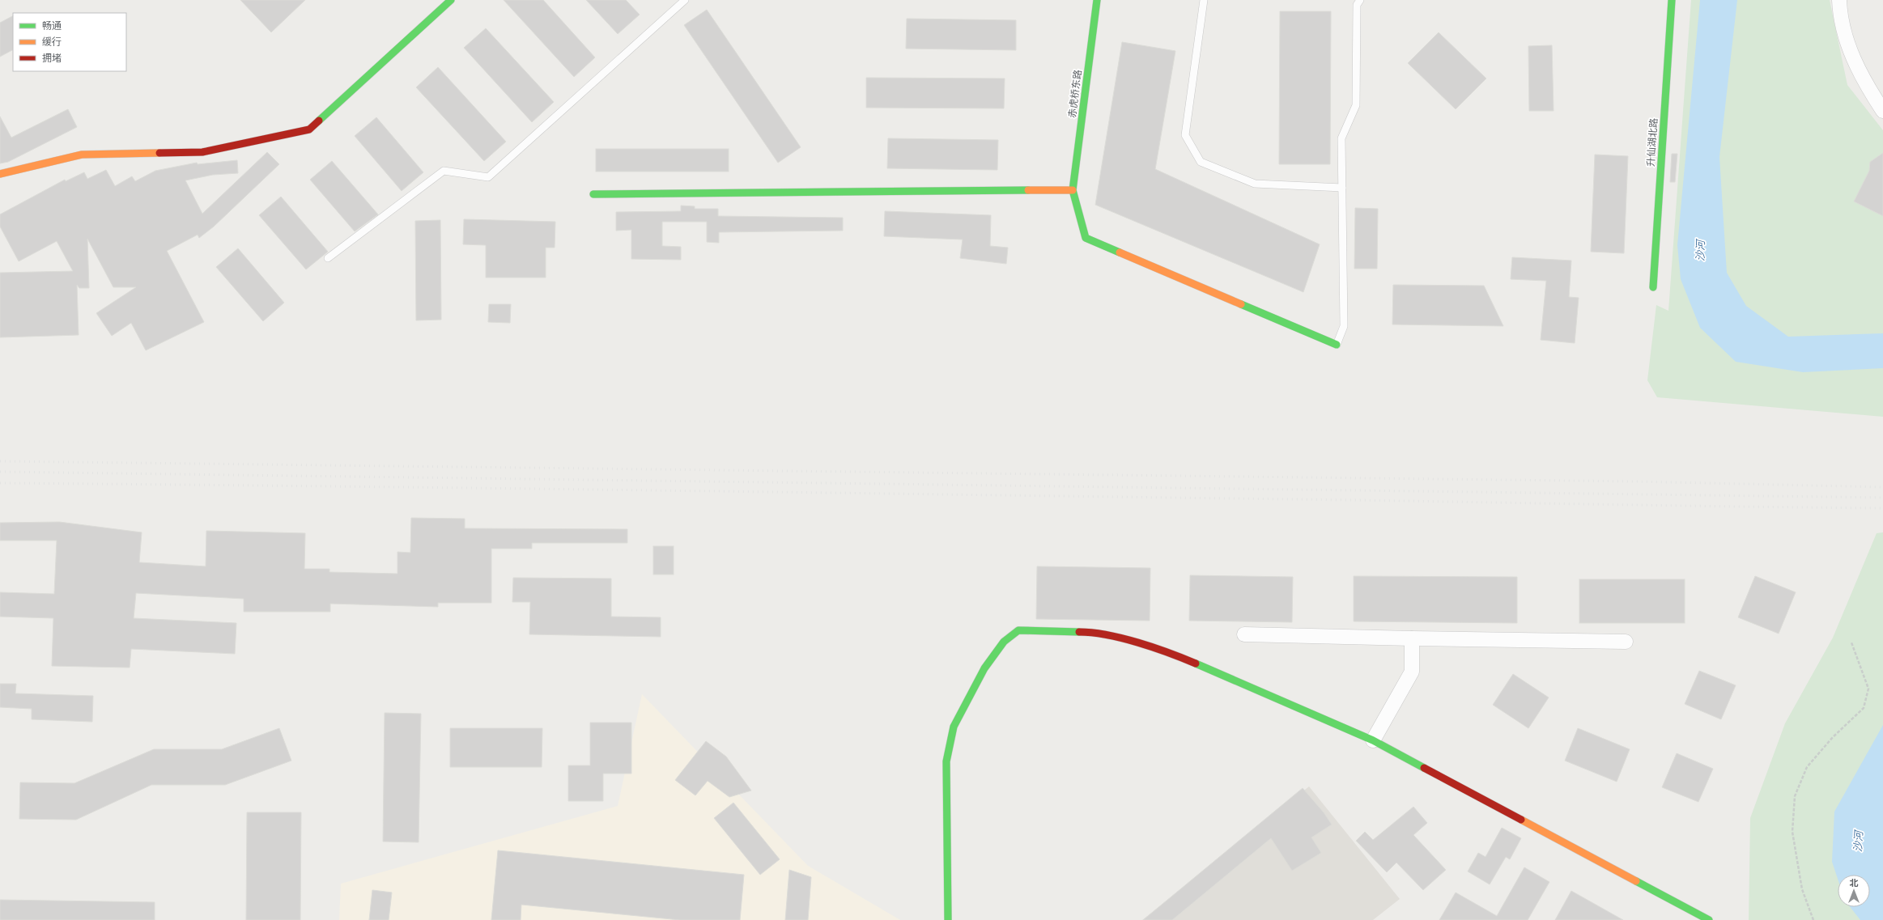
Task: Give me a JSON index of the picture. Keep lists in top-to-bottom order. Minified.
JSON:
{"streets":{"street":["赤虎桥东路","升仙湖北路"]},"water":["沙河"],"legend":["畅通","缓行","拥堵"],"north":"top"}
